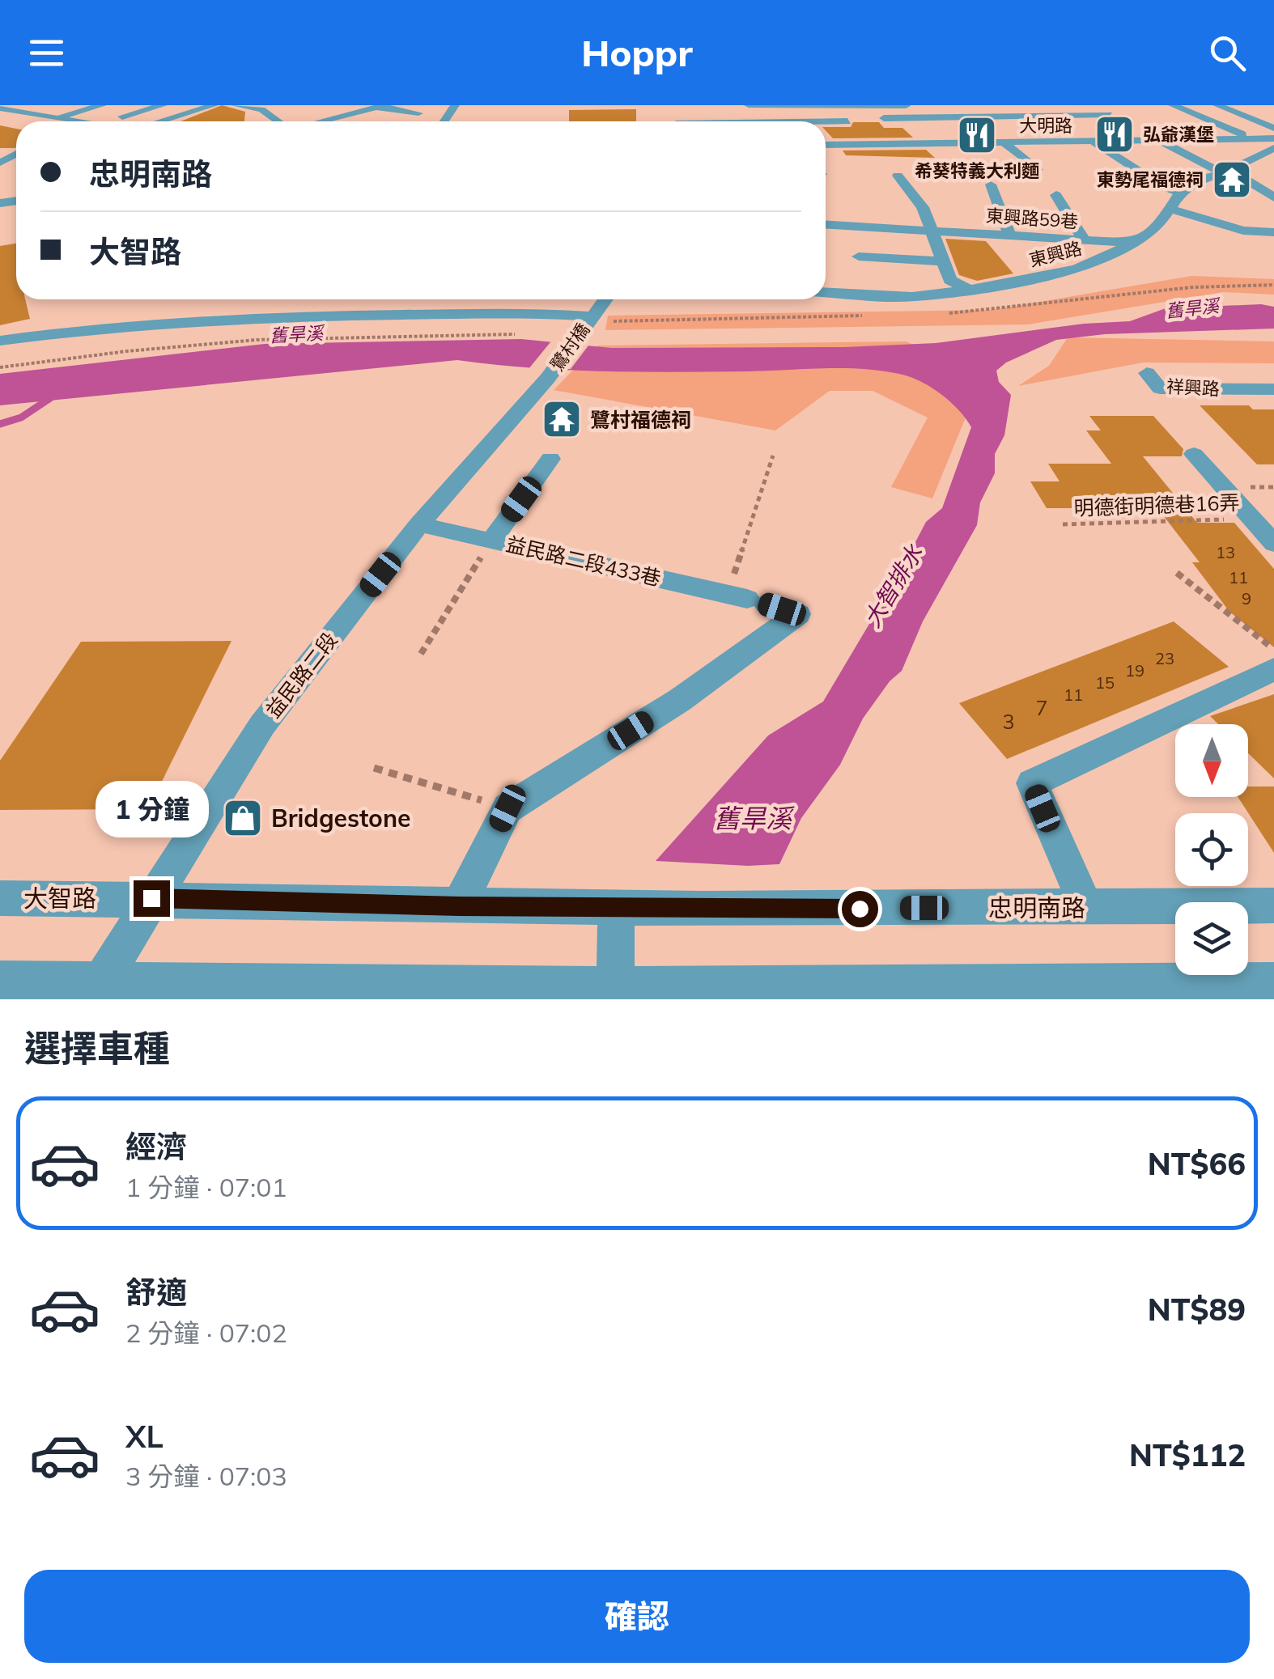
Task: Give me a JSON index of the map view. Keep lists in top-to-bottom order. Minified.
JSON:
{"streets":{"street":["大明路","東興路59巷","東興路","鷺村橋","祥興路","益民路二段433巷","益民路二段","大智路","忠明南路"],"path":["明德街明德巷16弄"]},"crossings":[["東興路59巷","東興路"],["鷺村橋","益民路二段"],["益民路二段433巷","益民路二段"],["益民路二段","大智路"],["大智路","忠明南路"]],"water":["舊旱溪","大智排水"],"places":{"restaurant":["弘爺漢堡","希葵特義大利麵"],"temple":["東勢尾福德祠","鷺村福德祠"],"shop":["Bridgestone"]},"house_numbers":["13","11","9","23","19","15","11","7","3"],"north":"bottom","page":{"header":"Hoppr","banner":["忠明南路","大智路"],"bubble":"1 分鐘","heading":"選擇車種","list":[{"name":"經濟","note":"1 分鐘 · 07:01","value":"NT$66"},{"name":"舒適","note":"2 分鐘 · 07:02","value":"NT$89"},{"name":"XL","note":"3 分鐘 · 07:03","value":"NT$112"}],"buttons":"確認"}}
